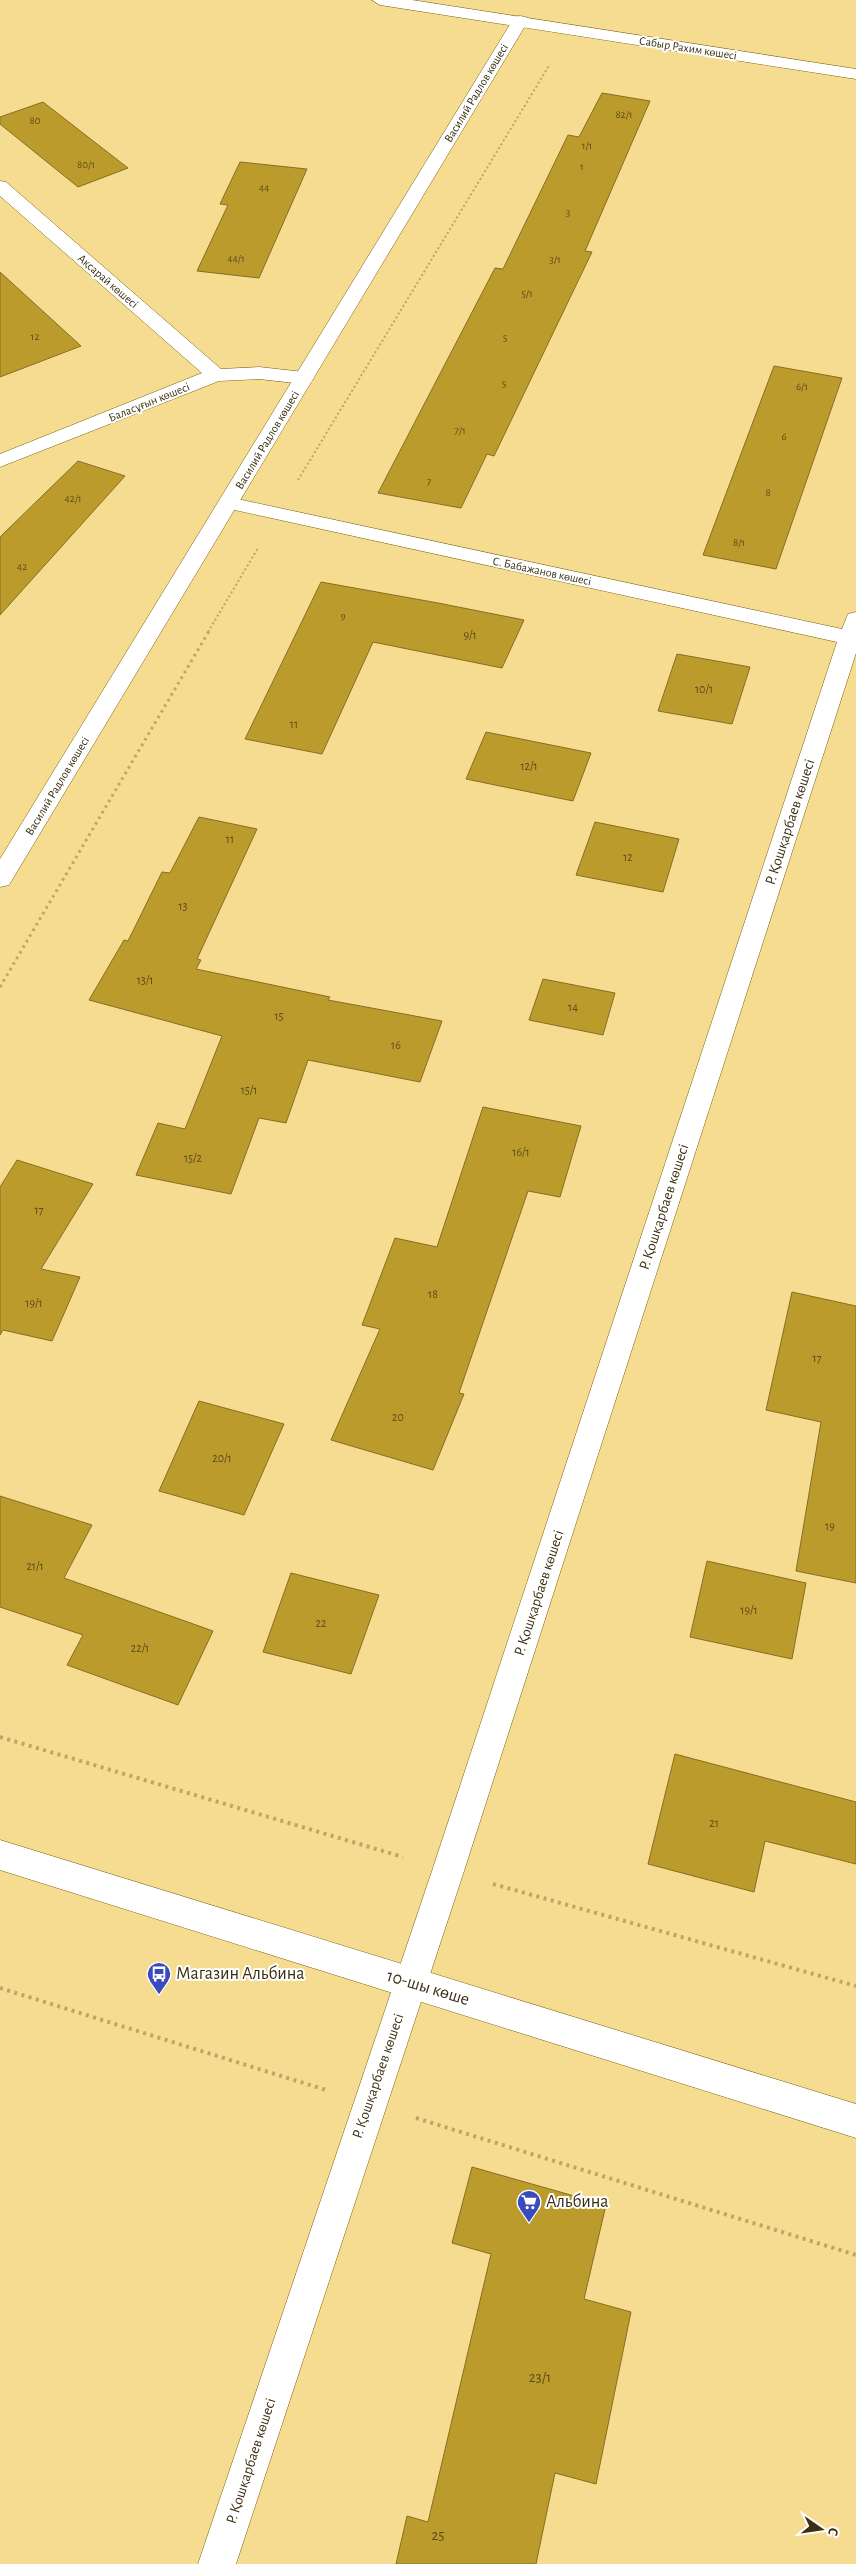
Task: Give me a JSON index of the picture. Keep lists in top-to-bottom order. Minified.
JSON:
{"streets":{"street":["Сабыр Рахим көшесі","Василий Радлов көшесі","Ақсарай көшесі","Баласұғын көшесі","С. Бабажанов көшесі","Р. Қошқарбаев көшесі","10-шы көше"]},"crossings":[["Сабыр Рахим көшесі","Василий Радлов көшесі"],["Василий Радлов көшесі","Баласұғын көшесі"],["Василий Радлов көшесі","С. Бабажанов көшесі"],["Ақсарай көшесі","Баласұғын көшесі"],["С. Бабажанов көшесі","Р. Қошқарбаев көшесі"],["Р. Қошқарбаев көшесі","10-шы көше"]],"places":{"bus stop":["Магазин Альбина"],"supermarket":["Альбина"]},"house_numbers":["82/1","80","1/1","80/1","1","44","3","44/1","3/1","5/1","12","5","5","6/1","7/1","6","7","8","42/1","8/1","42","9","9/1","10/1","11","12/1","11","12","13","13/1","14","15","16","15/1","16/1","15/2","17","18","19/1","17","20","20/1","19","21/1","19/1","22","22/1","21","23/1","25"],"north":"right"}
